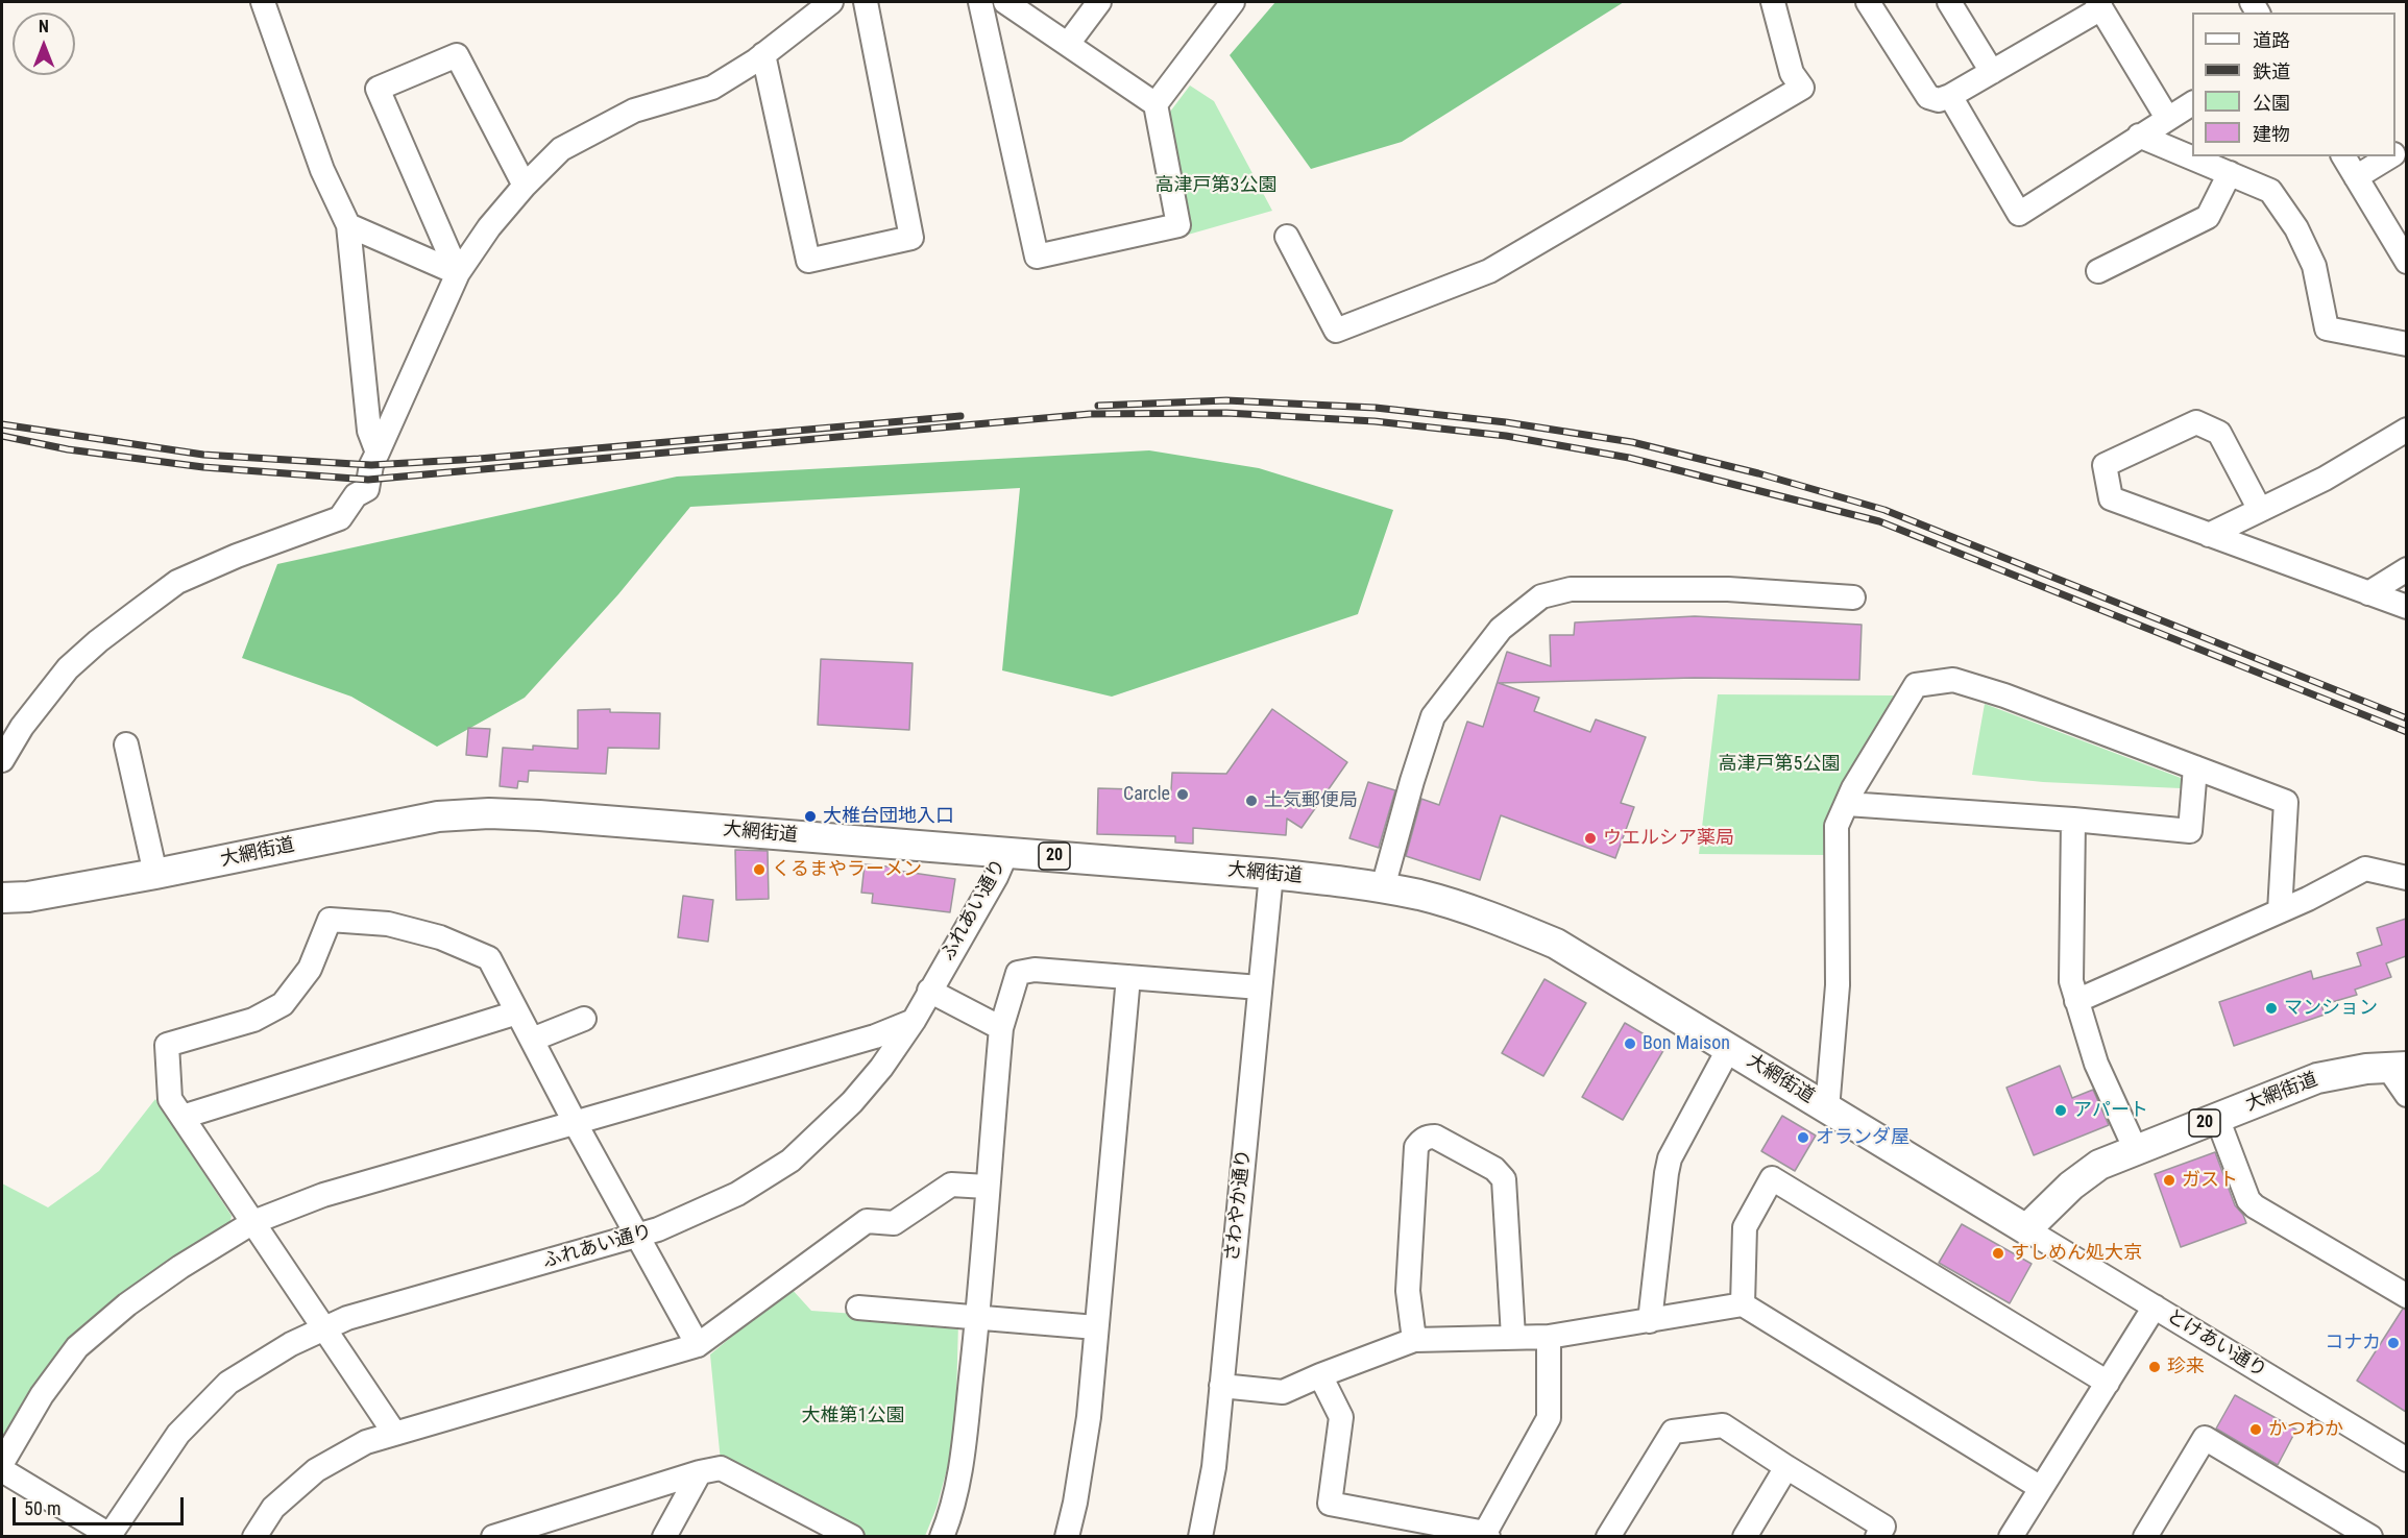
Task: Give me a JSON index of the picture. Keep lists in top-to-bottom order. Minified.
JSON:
{"streets":{"main road":["大網街道","20"],"street":["ふれあい通り","さわやか通り","とけあい通り"]},"crossings":[["大網街道","ふれあい通り"],["大網街道","さわやか通り"],["大網街道","とけあい通り"]],"parks":["高津戸第3公園","高津戸第5公園","大椎第1公園"],"places":["Carcle","土気郵便局","大椎台団地入口","ウエルシア薬局","くるまやラーメン","マンション","Bon Maison","アパート","オランダ屋","ガスト","すしめん処大京","コナカ","珍来","かつわか"],"legend":["道路","鉄道","公園","建物"],"scale_bar":"50 m","north":"top"}
